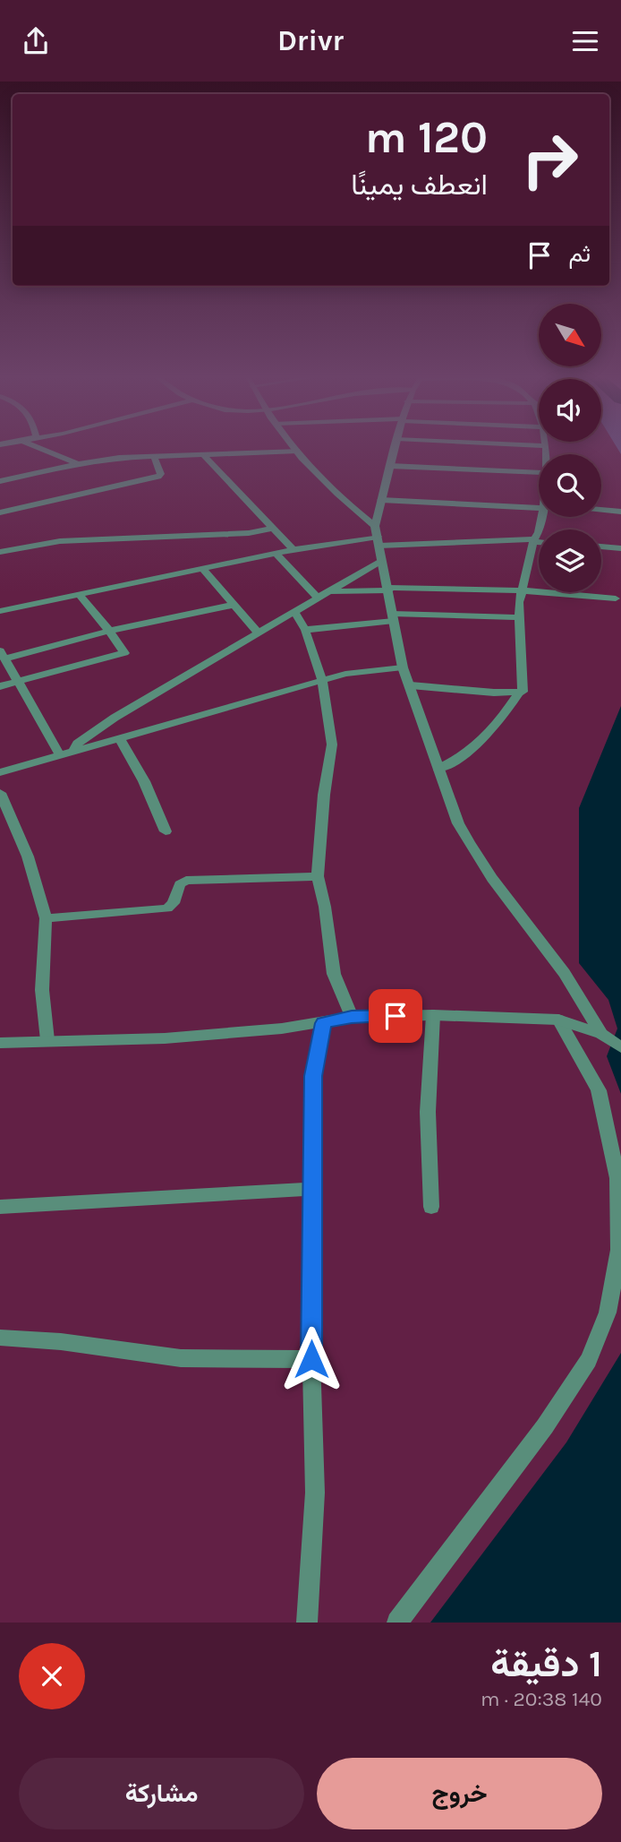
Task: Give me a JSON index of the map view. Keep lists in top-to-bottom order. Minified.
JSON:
{"north":"bottom right","page":{"header":"Drivr","turn":["120 m","انعطف يمينًا"],"then":"ثم","heading":["1 دقيقة","140 m · 20:38"],"buttons":["خروج","مشاركة"]}}
